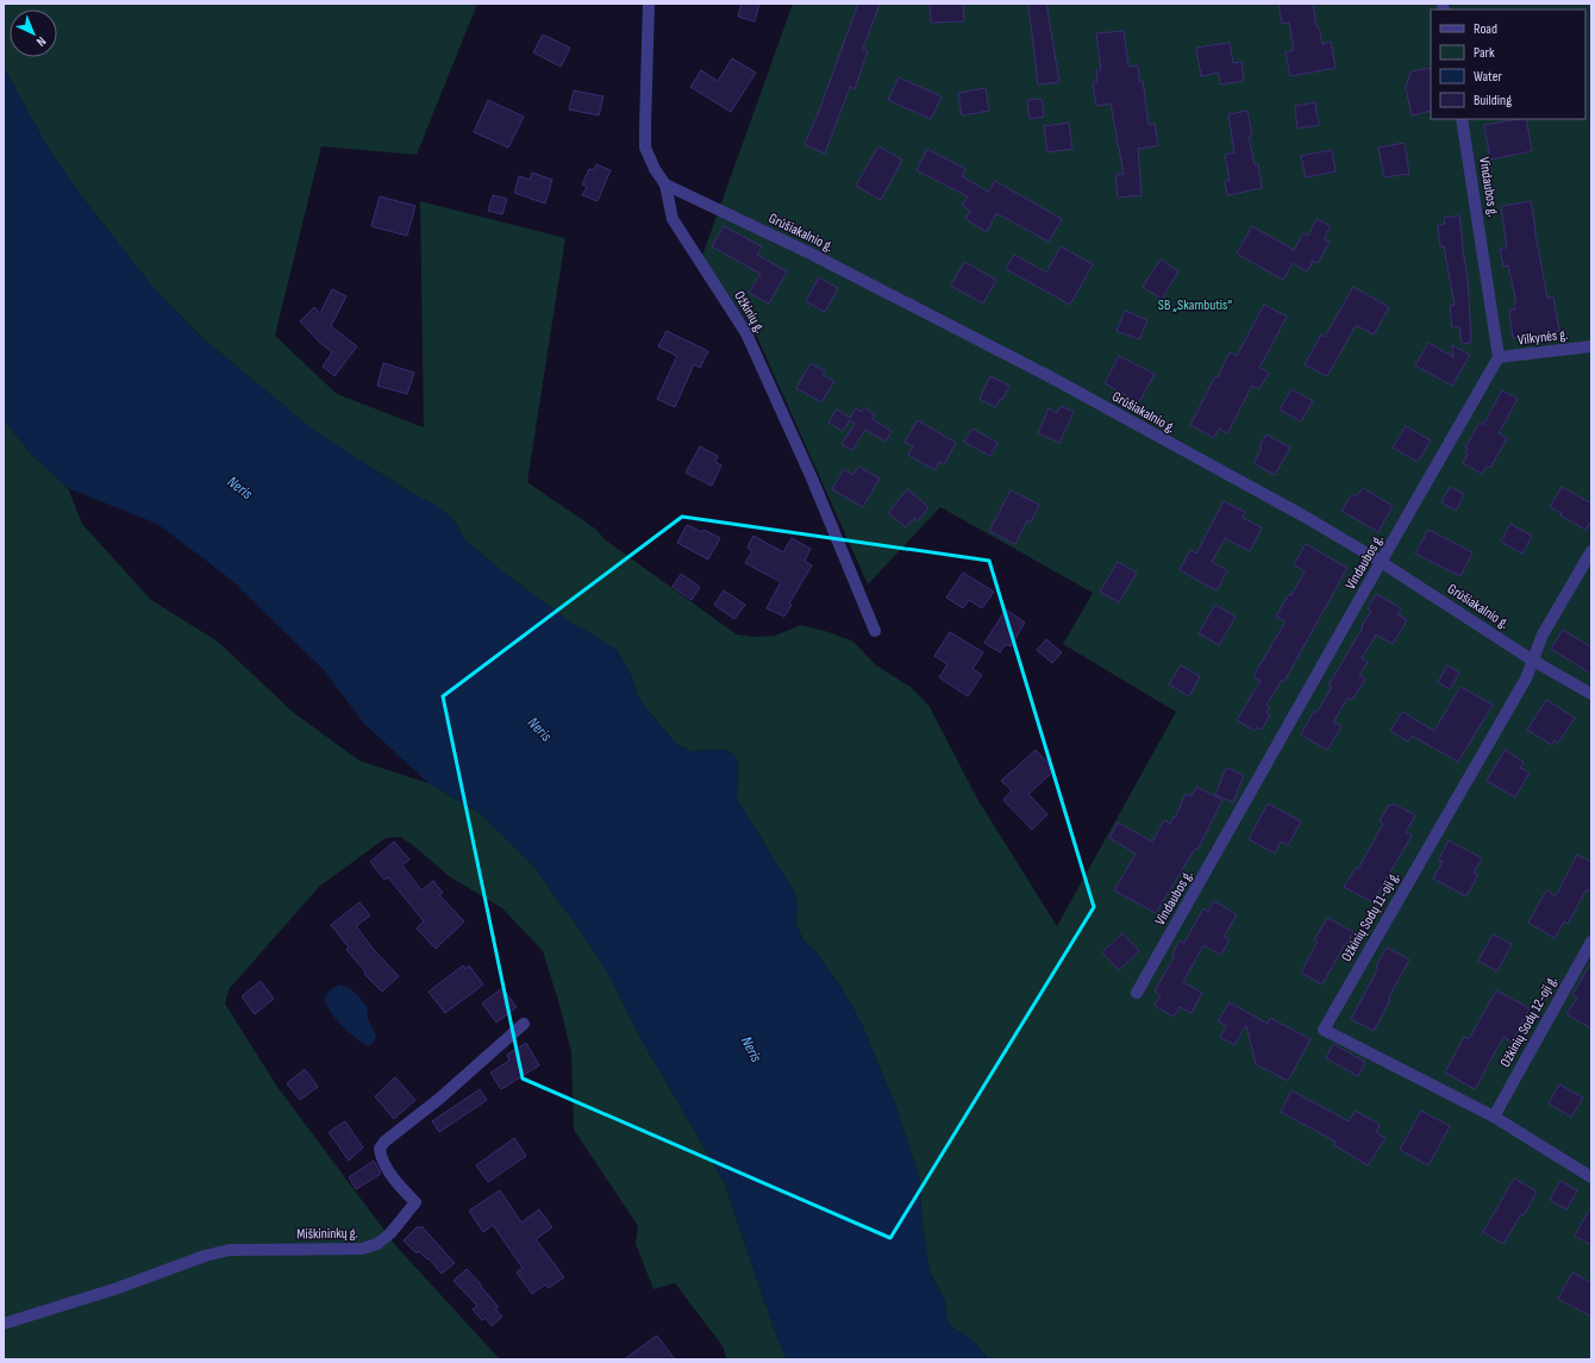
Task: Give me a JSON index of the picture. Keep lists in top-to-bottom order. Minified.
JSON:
{"streets":{"street":["Vindaubos g.","Grūšiakalnio g.","Ožkinių g.","Vilkynės g.","Ožkinių Sodų 11-oji g.","Ožkinių Sodų 12-oji g.","Miškininkų g."]},"crossings":[["Vindaubos g.","Grūšiakalnio g."],["Vindaubos g.","Vilkynės g."],["Grūšiakalnio g.","Ožkinių g."],["Grūšiakalnio g.","Ožkinių Sodų 11-oji g."],["Ožkinių Sodų 11-oji g.","Ožkinių Sodų 12-oji g."]],"water":["Neris"],"parks":["SB „Skambutis“"],"legend":["Road","Park","Water","Building"],"north":"bottom right"}
